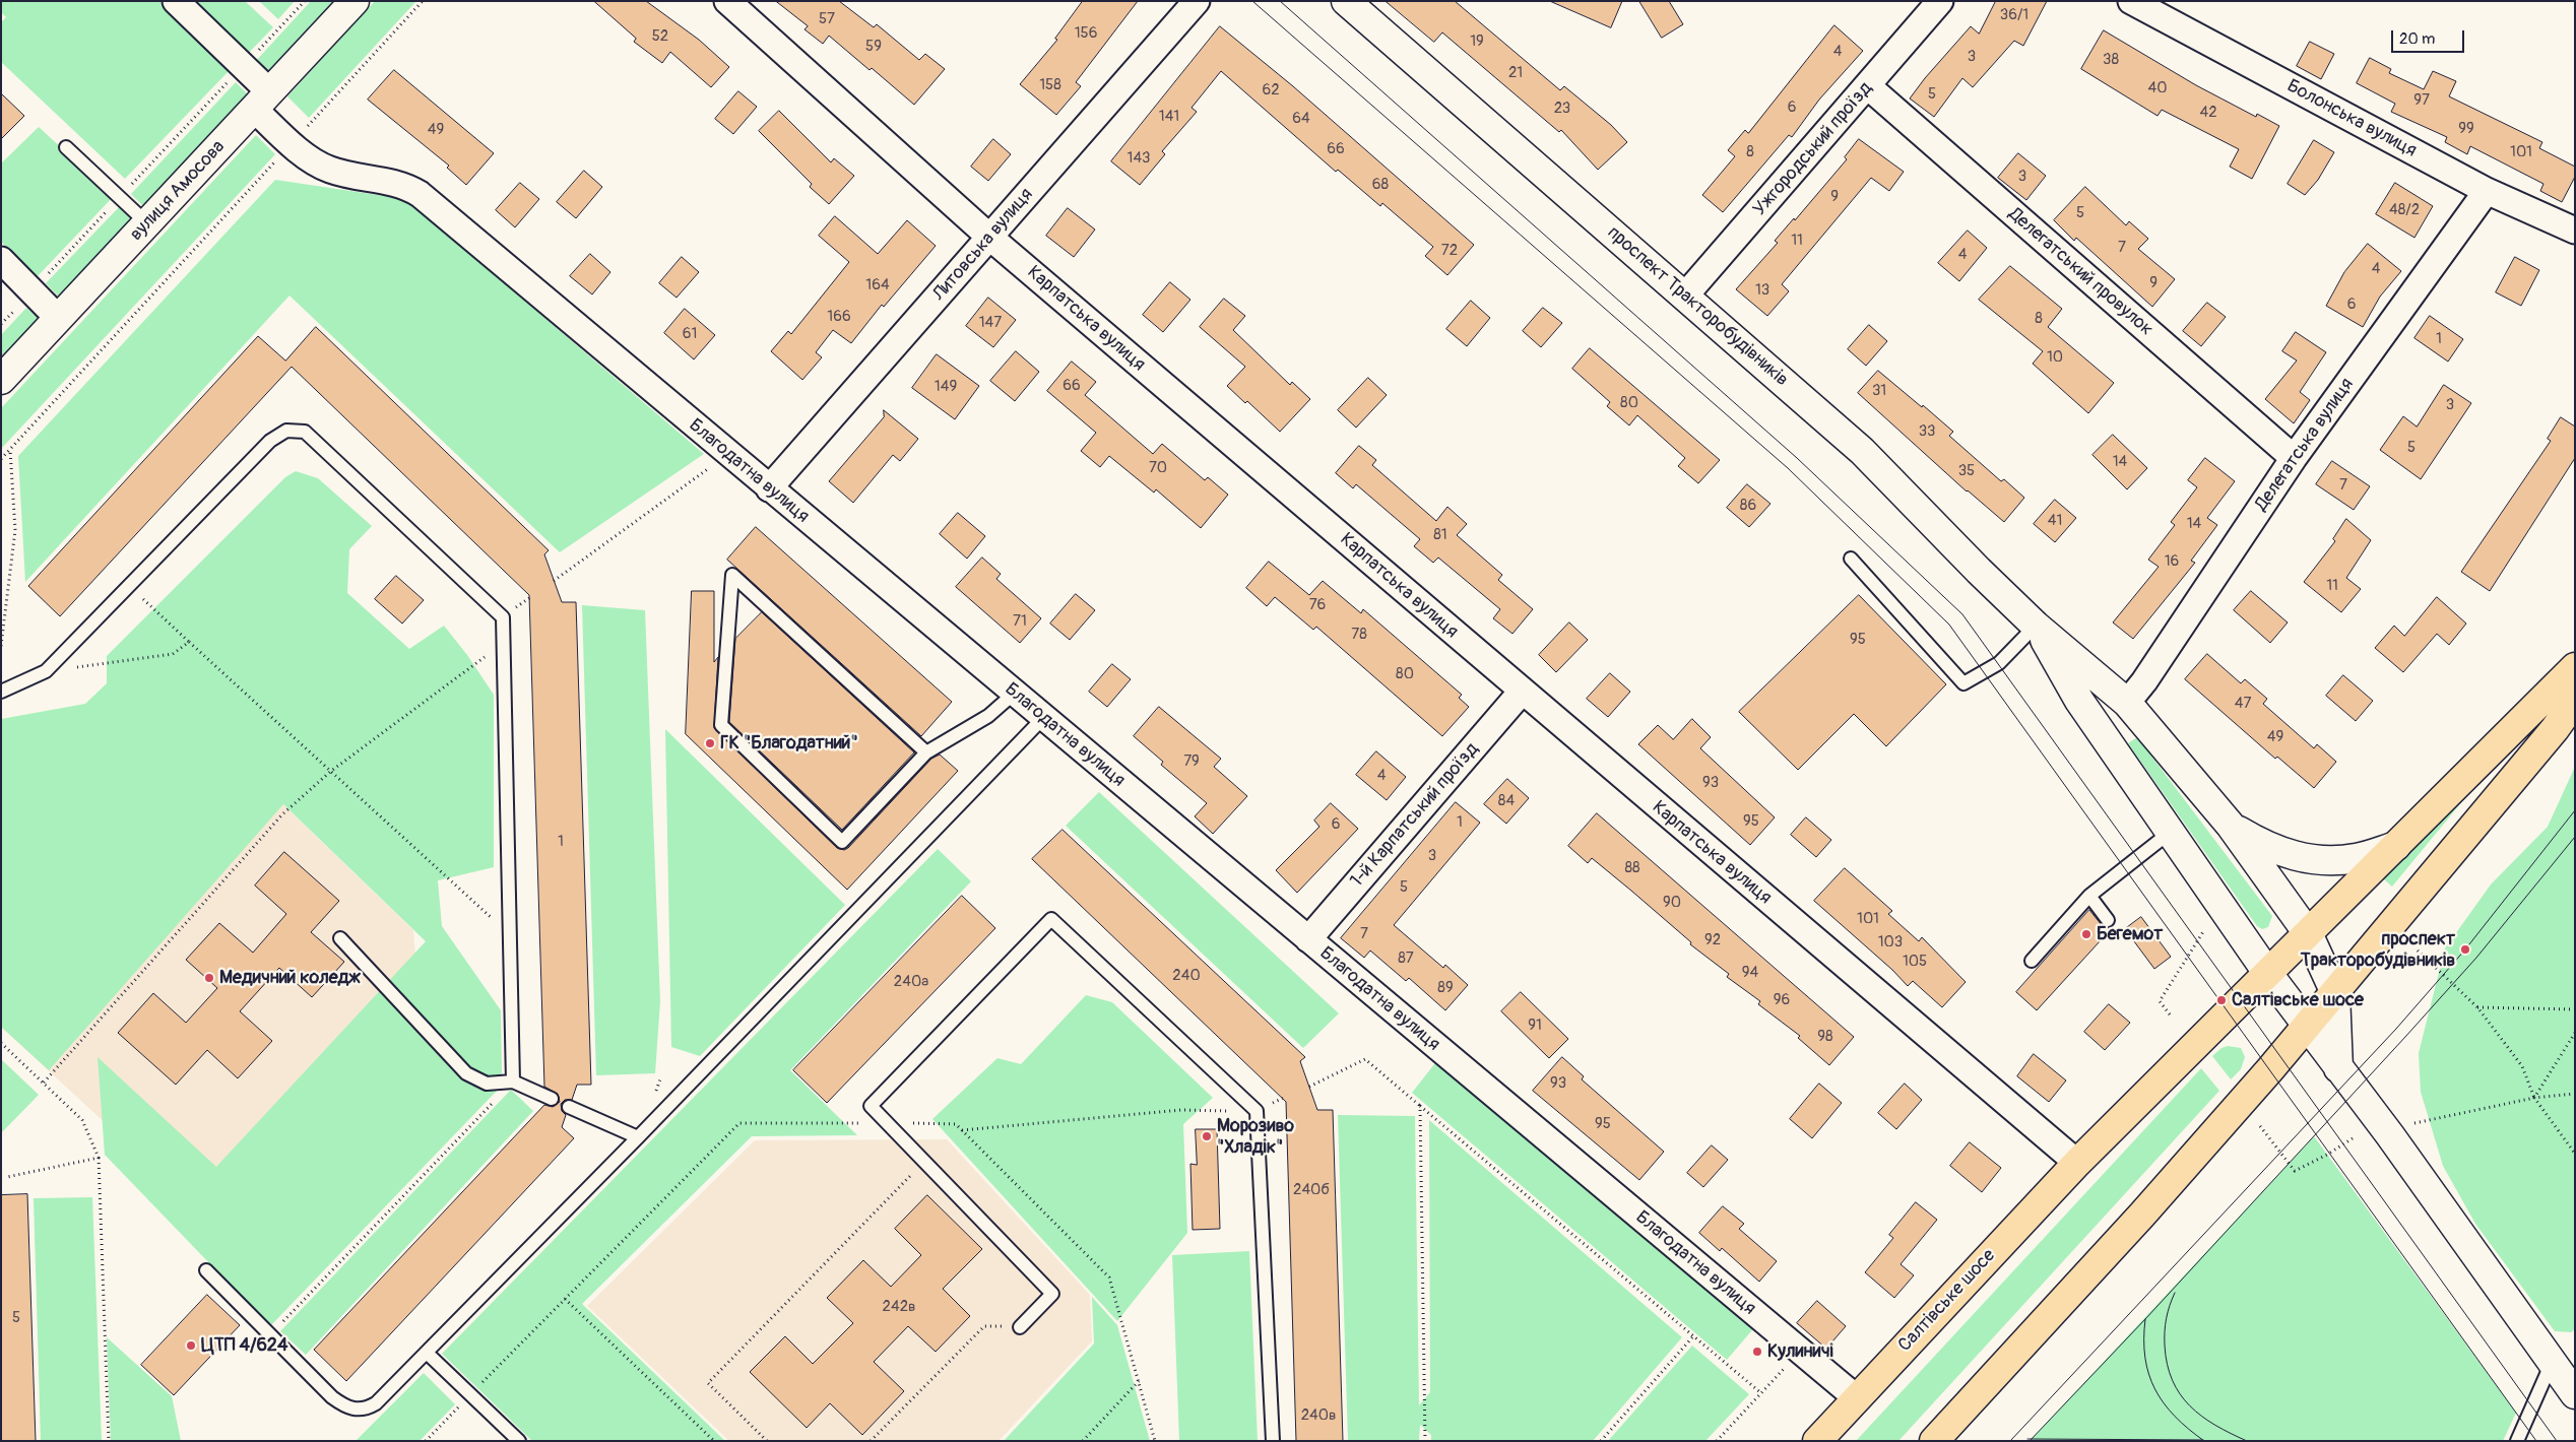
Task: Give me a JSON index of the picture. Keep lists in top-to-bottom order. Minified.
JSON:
{"streets":{"main road":["вулиця Амосова","проспект Тракторобудівників","Салтівське шосе"],"street":["Болонська вулиця","Ужгородський проїзд","Литовська вулиця","Делегатський провулок","Карпатська вулиця","Делегатська вулиця","Благодатна вулиця","1-й Карпатський проїзд"]},"crossings":[["Болонська вулиця","Делегатська вулиця"],["Ужгородський проїзд","Делегатський провулок"],["Ужгородський проїзд","проспект Тракторобудівників"],["вулиця Амосова","Благодатна вулиця"],["Литовська вулиця","Карпатська вулиця"],["Литовська вулиця","Благодатна вулиця"],["Делегатський провулок","Делегатська вулиця"],["проспект Тракторобудівників","Делегатська вулиця"],["проспект Тракторобудівників","Салтівське шосе"],["Карпатська вулиця","1-й Карпатський проїзд"],["Карпатська вулиця","Салтівське шосе"],["Благодатна вулиця","1-й Карпатський проїзд"],["Благодатна вулиця","Салтівське шосе"]],"places":["ГК \"Благодатний\"","Бегемот","проспект Тракторобудівників","Медичний коледж","Салтівське шосе","Морозиво \"Хладік\"","ЦТП 4/624","Кулиничі"],"house_numbers":["36/1","57","156","52","19","59","4","3","38","21","158","40","62","5","97","6","23","42","141","64","99","49","66","8","101","143","3","68","9","48/2","5","11","7","72","4","4","9","164","13","6","166","8","147","61","1","10","66","149","31","80","3","33","5","14","70","35","7","86","41","14","81","16","11","76","71","78","95","80","47","49","79","4","93","84","95","1","6","1","3","88","5","90","101","7","92","103","87","105","94","240","240а","89","96","91","98","93","95","240б","242в","5","240в"],"scale_bar":"20 m"}
